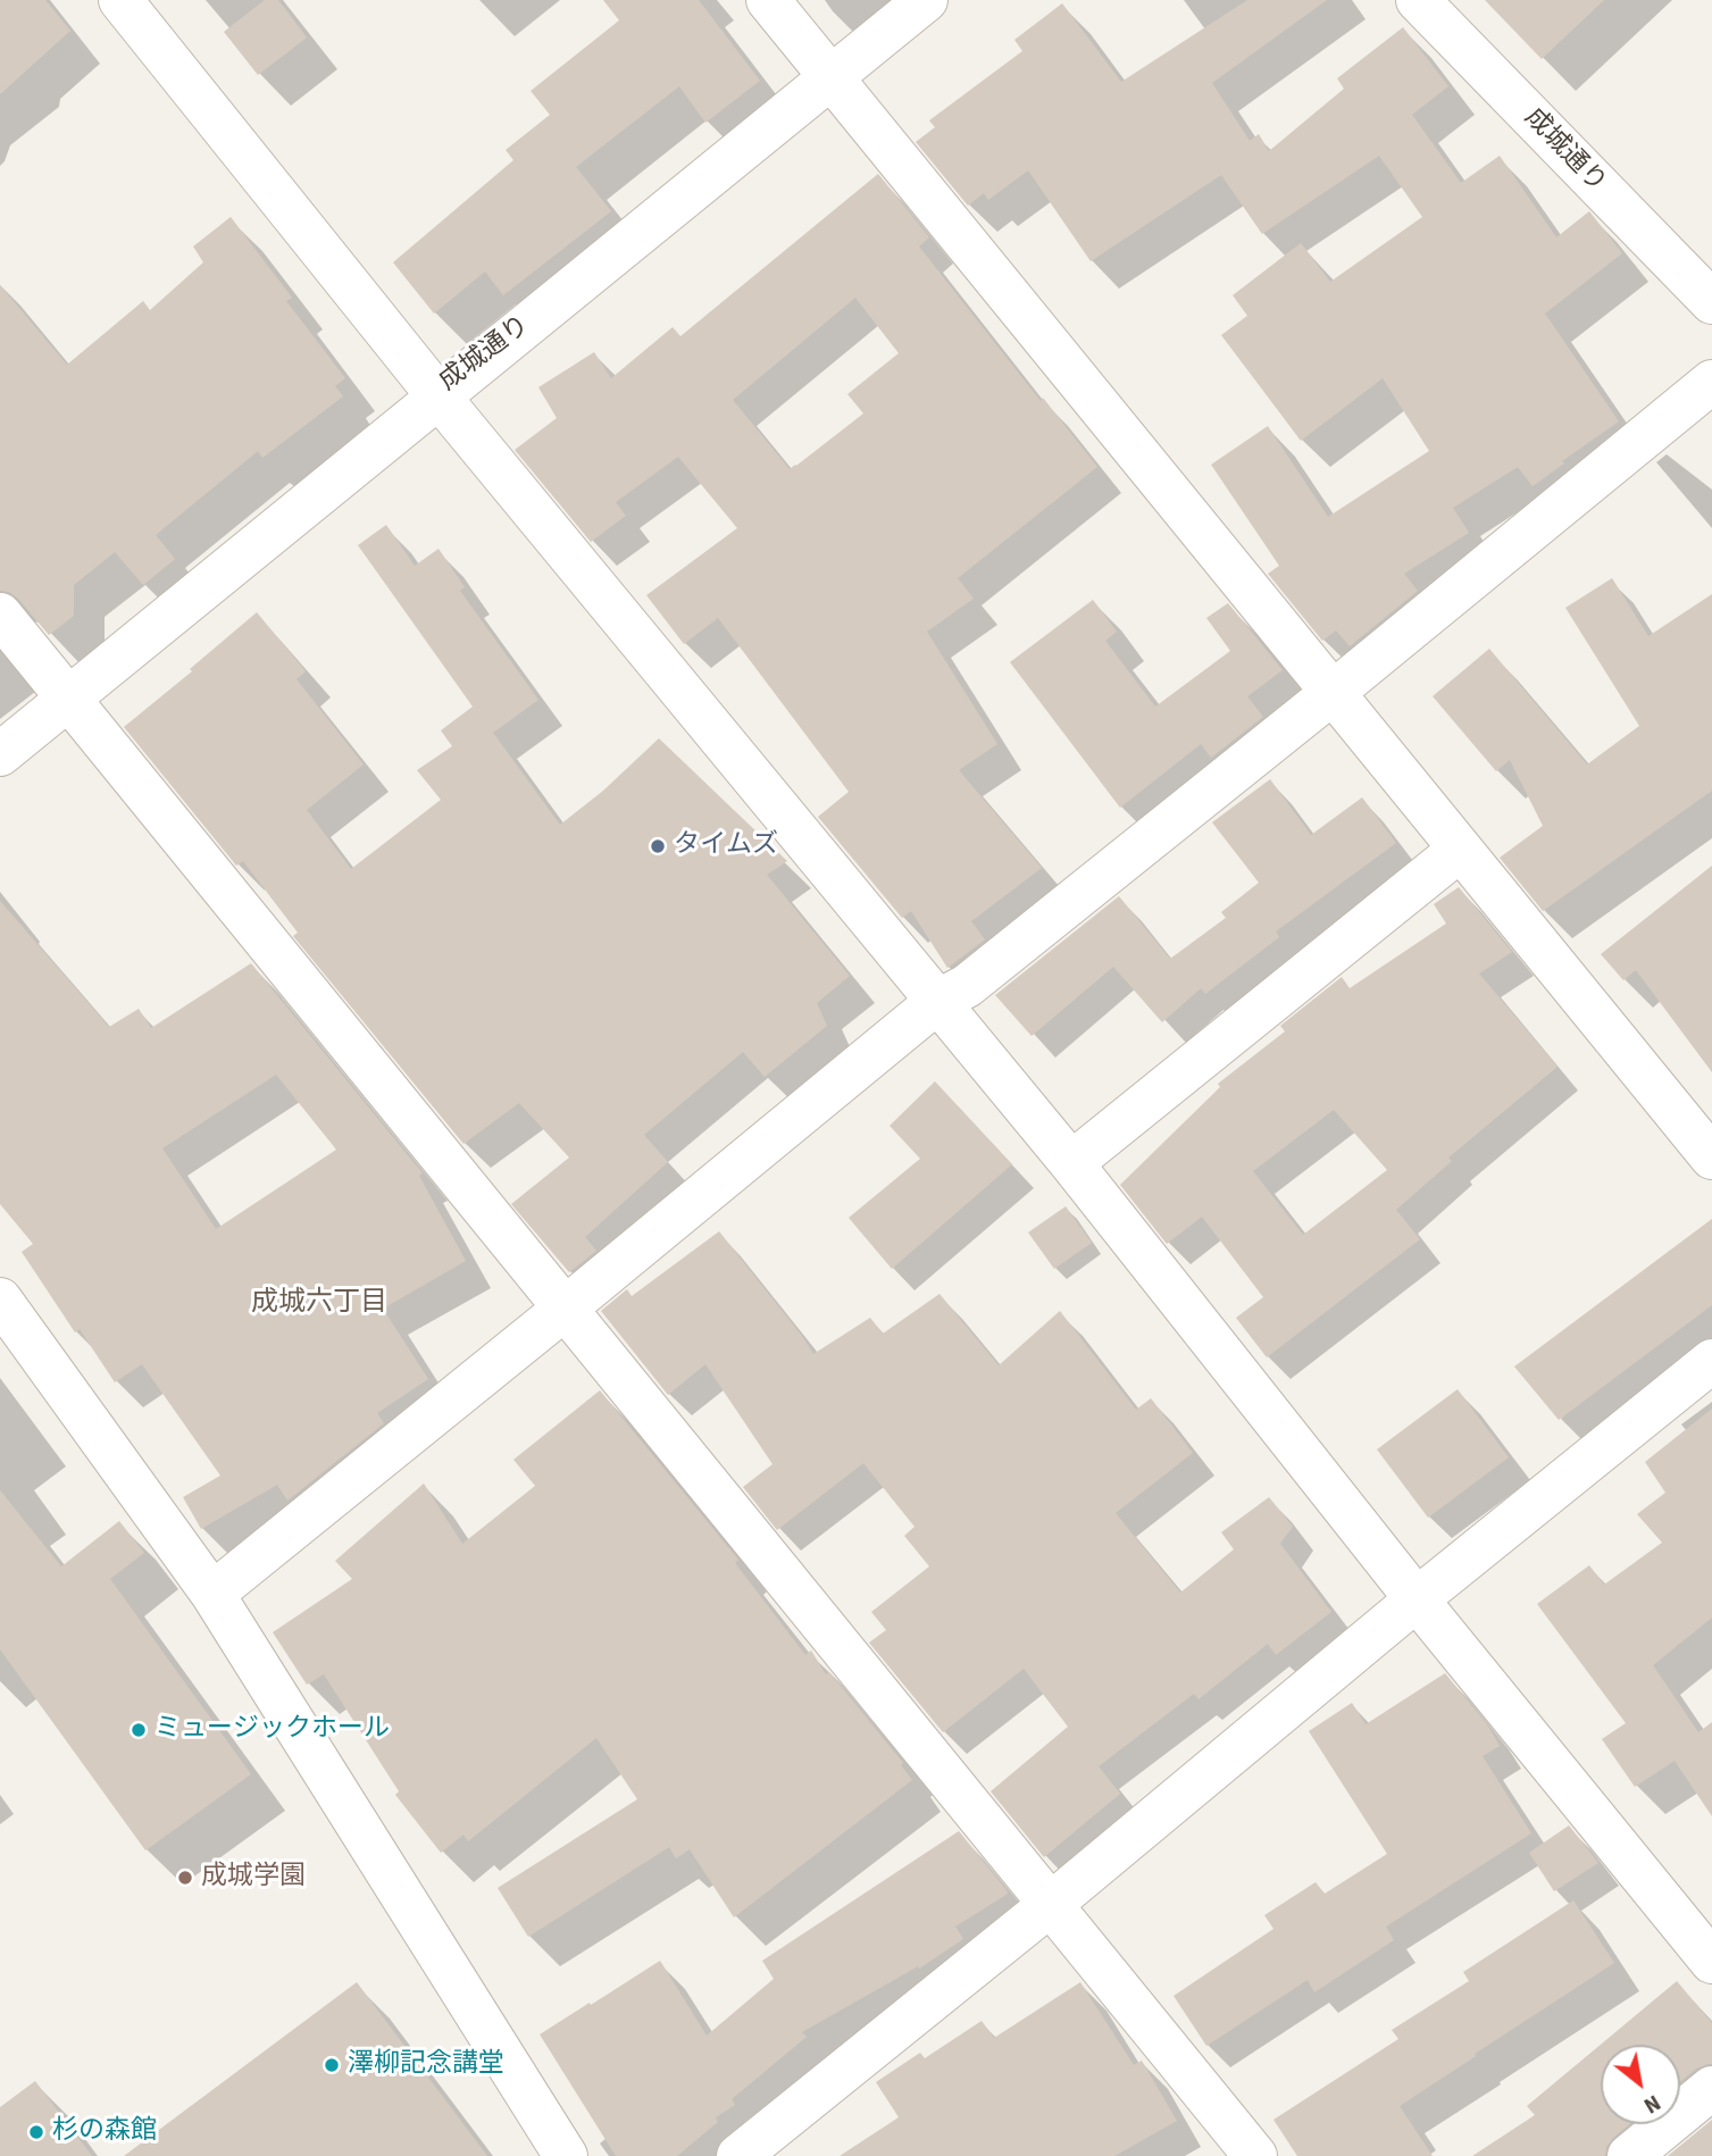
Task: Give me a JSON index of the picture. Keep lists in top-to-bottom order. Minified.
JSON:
{"streets":{"street":["成城通り"]},"districts":["成城六丁目"],"places":["タイムズ","ミュージックホール","成城学園","澤柳記念講堂","杉の森館"],"north":"bottom right"}
